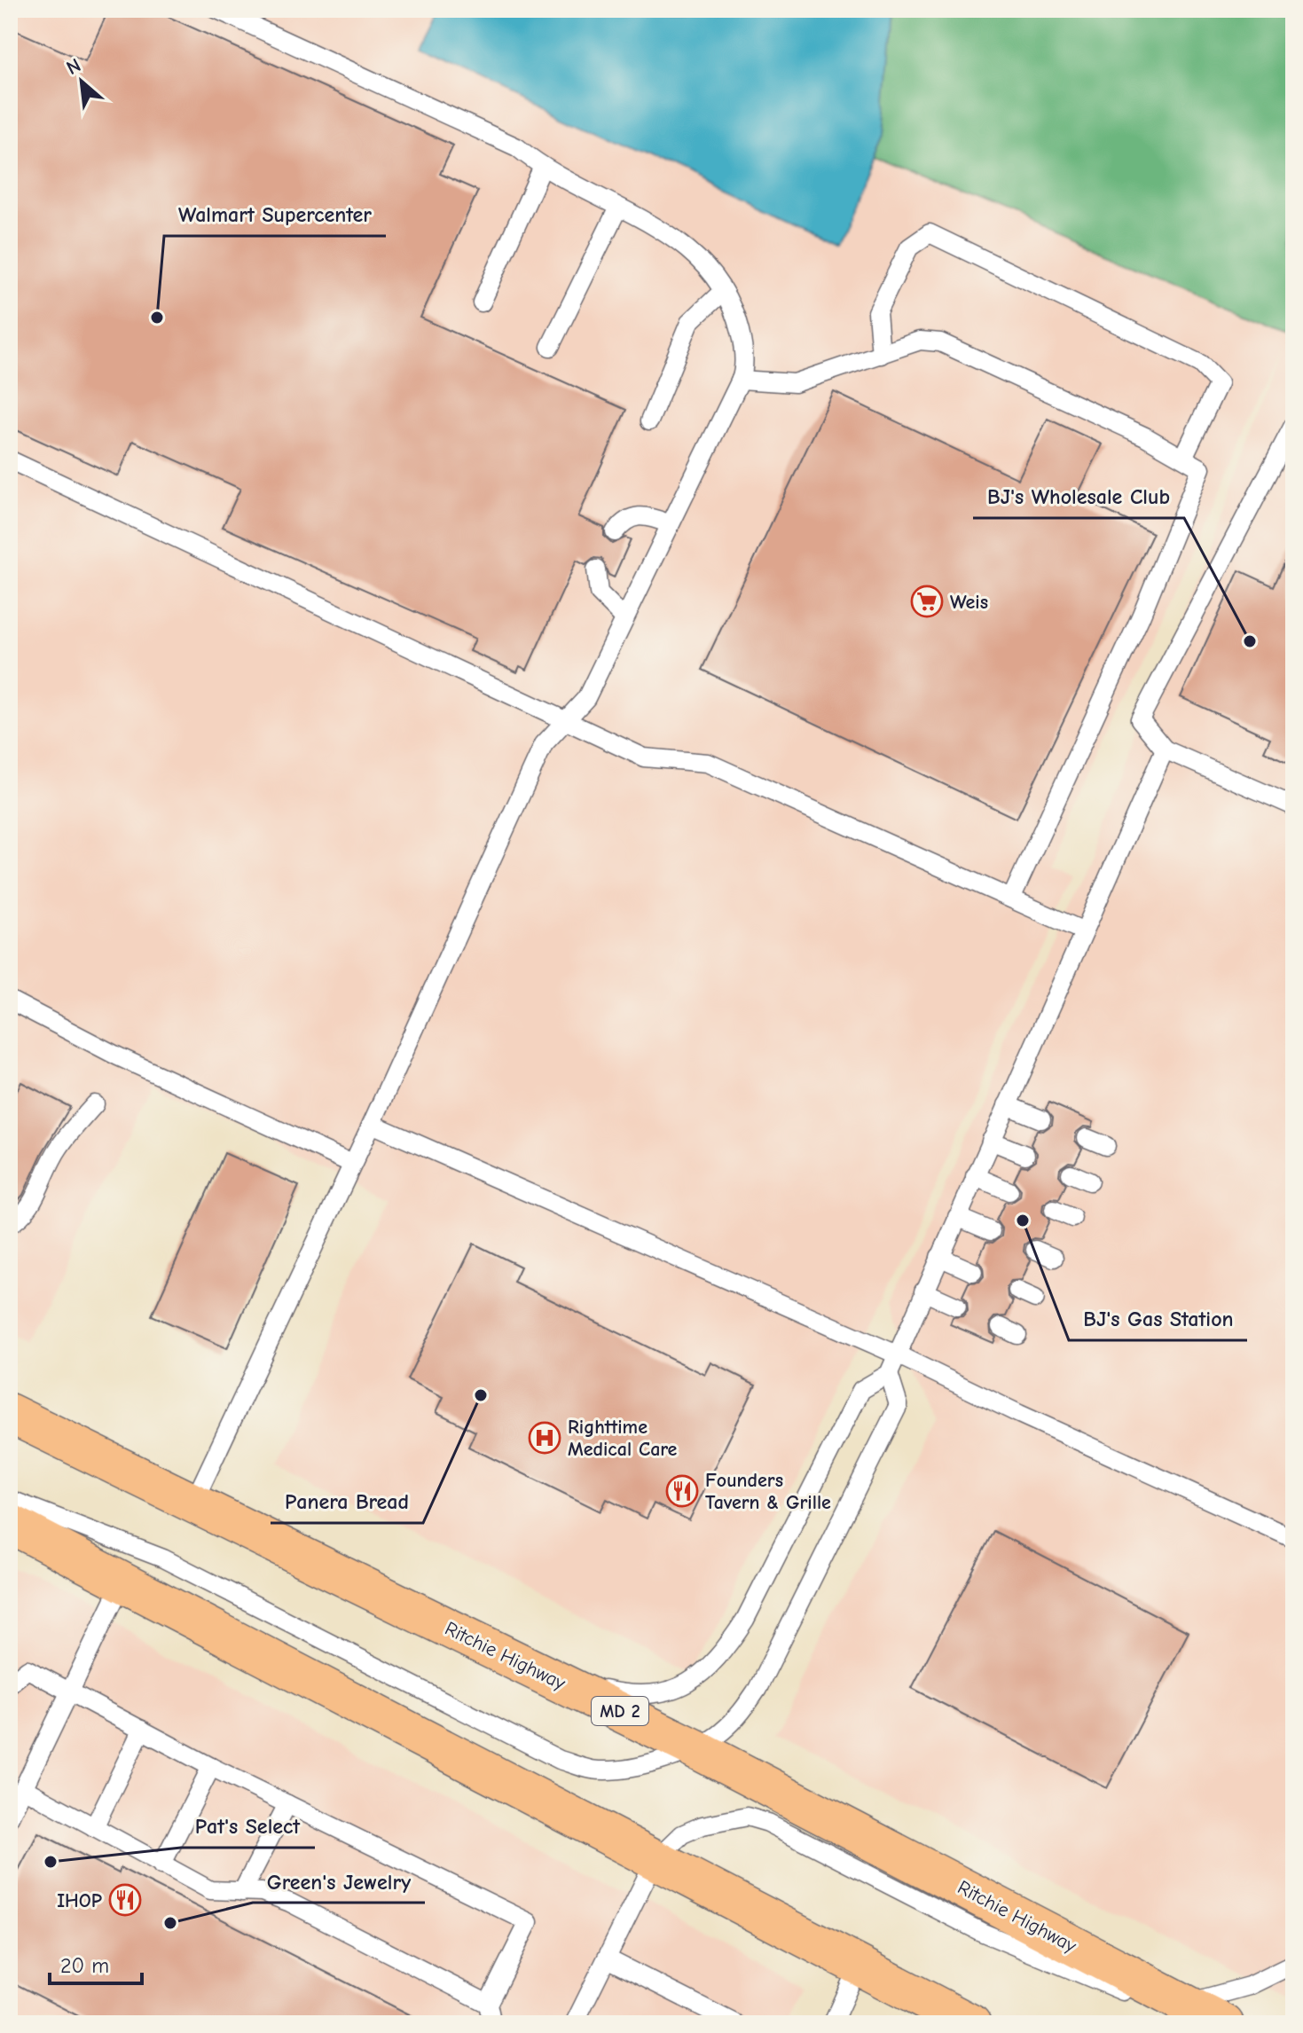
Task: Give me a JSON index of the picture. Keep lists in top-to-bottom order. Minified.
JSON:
{"streets":{"main road":["Ritchie Highway","MD 2"]},"places":{"other":["Walmart Supercenter","BJ's Wholesale Club","BJ's Gas Station","Panera Bread","Pat's Select","Green's Jewelry"],"supermarket":["Weis"],"hospital":["Righttime Medical Care"],"restaurant":["Founders Tavern & Grille","IHOP"]},"scale_bar":"20 m","north":"top left"}
